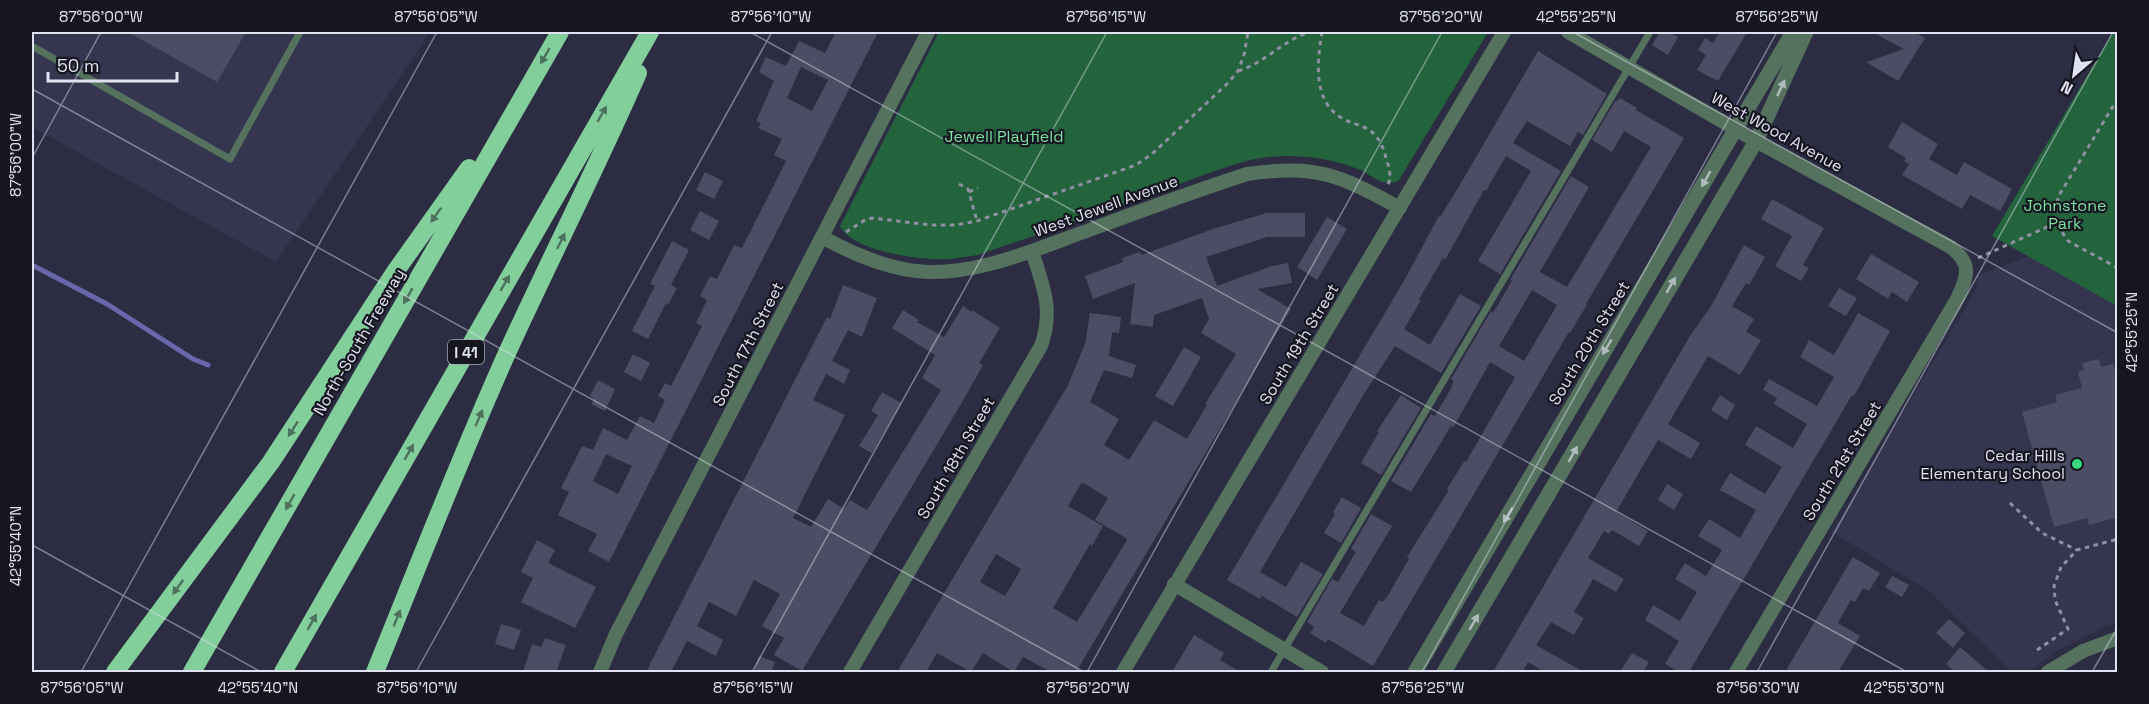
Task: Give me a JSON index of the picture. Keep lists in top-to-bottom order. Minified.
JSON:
{"streets":{"highway":["North-South Freeway","I 41"],"street":["West Wood Avenue","West Jewell Avenue","South 20th Street","South 17th Street","South 19th Street","South 18th Street","South 21st Street"]},"crossings":[["West Wood Avenue","South 20th Street"],["West Wood Avenue","South 21st Street"],["West Jewell Avenue","South 17th Street"],["West Jewell Avenue","South 19th Street"],["West Jewell Avenue","South 18th Street"]],"parks":["Jewell Playfield","Johnstone Park"],"places":["Cedar Hills Elementary School"],"scale_bar":"50 m","north":"bottom left","coordinates":["87°56'00\"W","87°56'05\"W","87°56'10\"W","87°56'15\"W","87°56'20\"W","42°55'25\"N","87°56'25\"W","42°55'40\"N","87°56'30\"W","42°55'30\"N"]}
